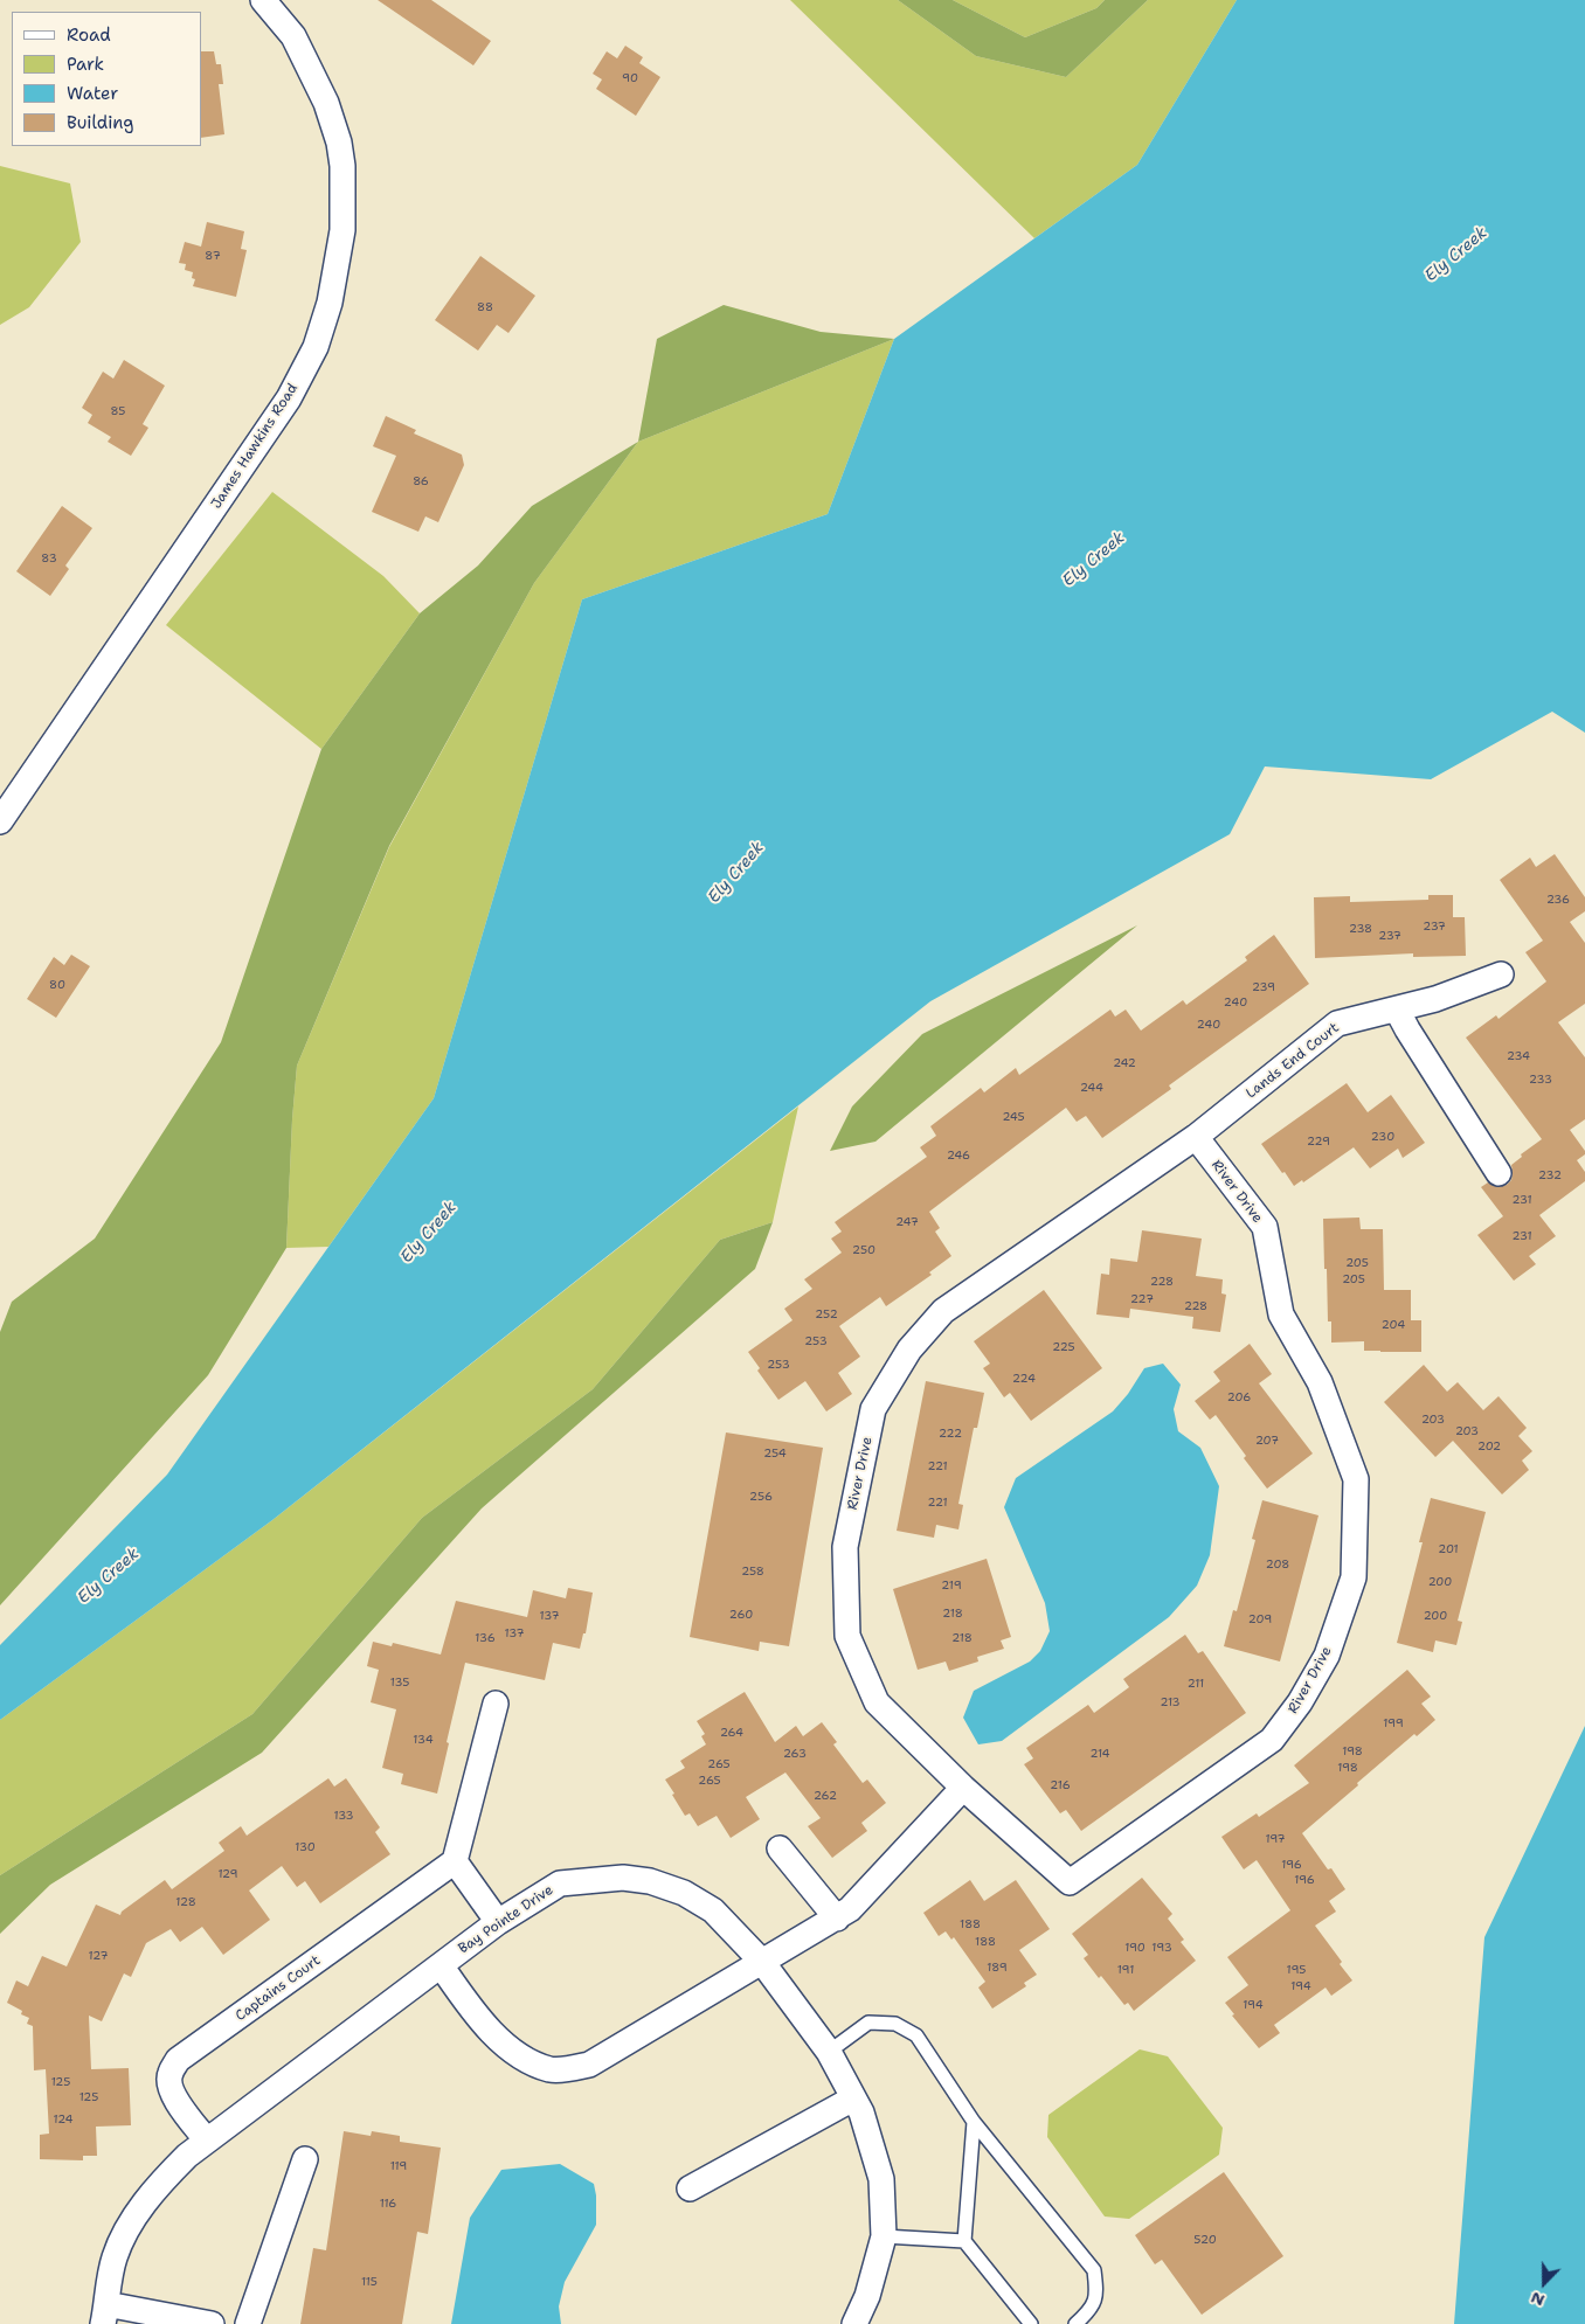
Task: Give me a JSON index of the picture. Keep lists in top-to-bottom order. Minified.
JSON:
{"streets":{"street":["James Hawkins Road","Lands End Court","River Drive","Bay Pointe Drive","Captains Court"]},"crossings":[["Lands End Court","River Drive"],["Bay Pointe Drive","Captains Court"]],"water":["Ely Creek"],"house_numbers":["90","87","88","85","86","83","236","237","238","237","80","239","240","240","234","242","233","244","245","230","229","246","232","231","247","231","250","205","205","228","227","228","252","204","253","225","253","224","206","203","203","222","207","202","254","221","256","221","201","208","258","200","219","218","260","137","200","209","137","136","218","135","211","213","199","264","134","198","263","214","265","198","265","216","262","133","197","130","196","129","196","128","188","188","190","193","127","189","191","195","194","194","125","125","124","119","116","520","115"],"legend":["Road","Park","Water","Building"],"north":"bottom"}
